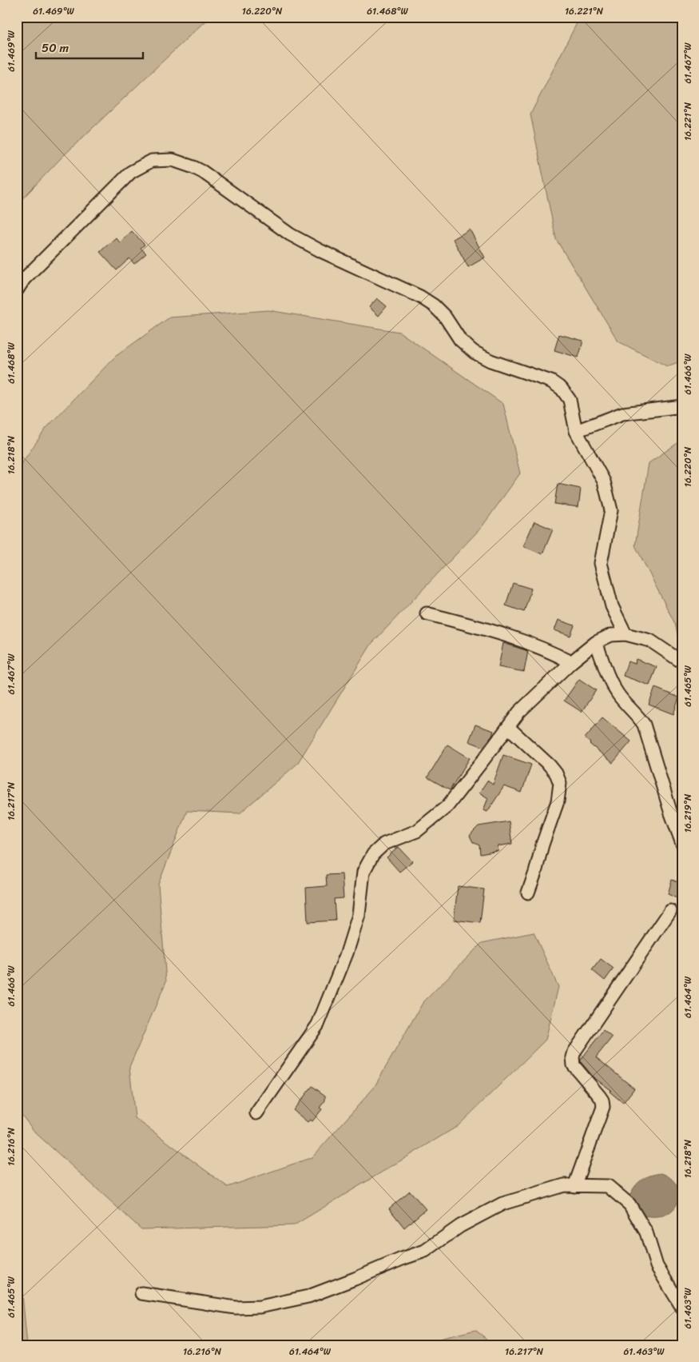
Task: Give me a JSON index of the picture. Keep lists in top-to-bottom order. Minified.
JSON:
{"scale_bar":"50 m","coordinates":["61.469°W","16.220°N","61.468°W","16.221°N","61.467°W","61.466°W","16.218°N","61.465°W","16.217°N","16.219°N","61.464°W","16.216°N","61.463°W"]}
